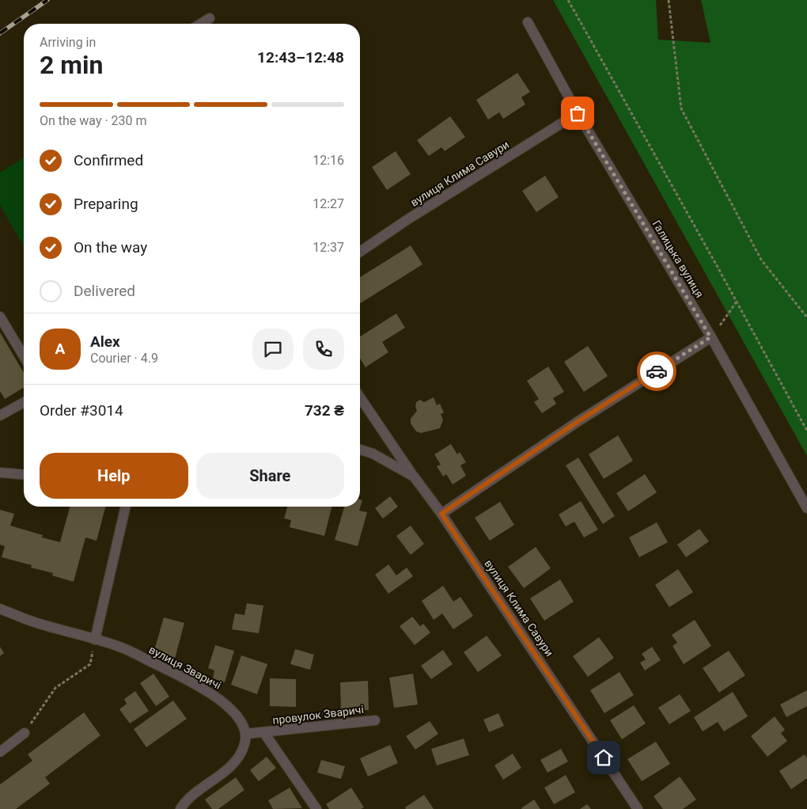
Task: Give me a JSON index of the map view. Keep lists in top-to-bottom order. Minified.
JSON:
{"streets":{"street":["вулиця Клима Савури","Галицька вулиця","вулиця Зваричі","провулок Зваричі"]},"crossings":[["вулиця Клима Савури","Галицька вулиця"],["вулиця Зваричі","провулок Зваричі"]],"page":{"heading":["2 min","Arriving in","12:43–12:48"],"panel":["Alex","Courier · 4.9","Order #3014","732 ₴"],"bar":"On the way · 230 m","list":[["Confirmed","12:16"],["Preparing","12:27"],["On the way","12:37"],"Delivered"],"round":"A","buttons":["Help","Share"]}}
